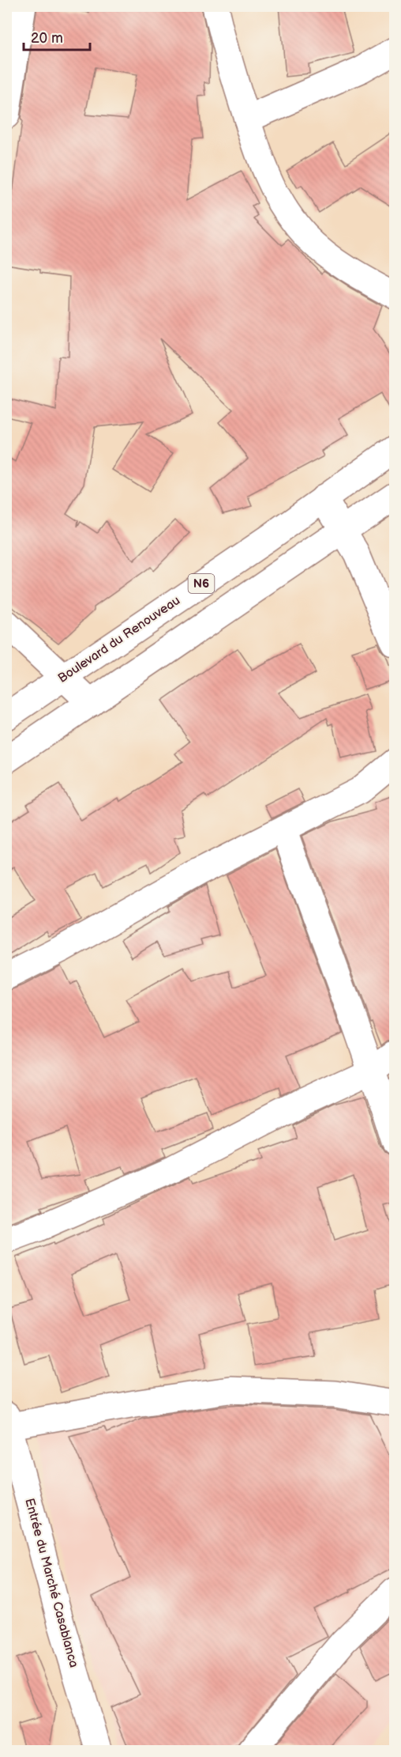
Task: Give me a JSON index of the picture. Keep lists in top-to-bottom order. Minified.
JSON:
{"streets":{"main road":["N6","Boulevard du Renouveau","Entrée du Marché Casablanca"]},"scale_bar":"20 m"}
